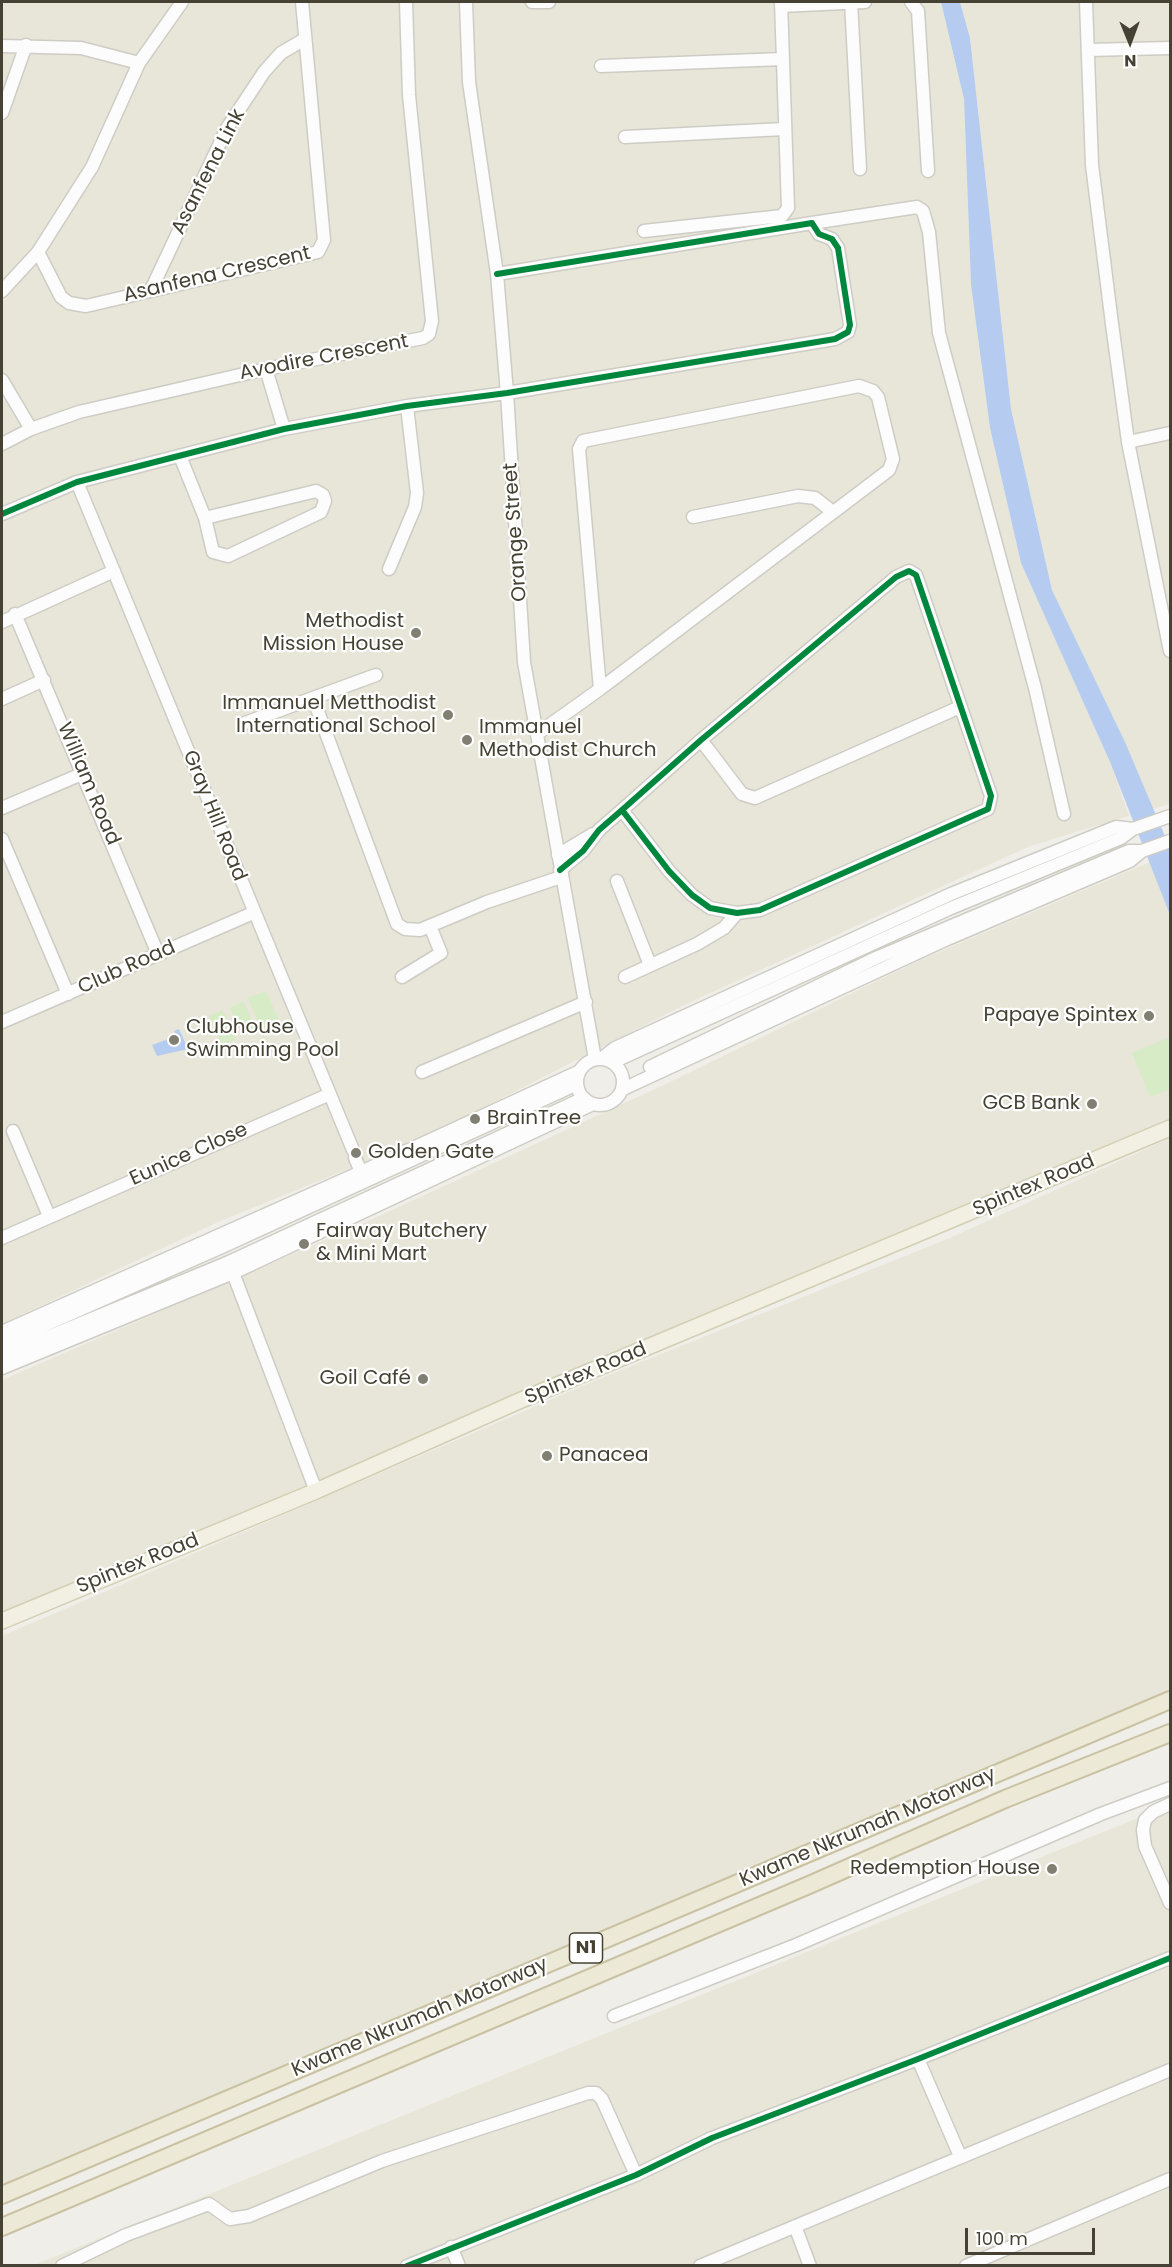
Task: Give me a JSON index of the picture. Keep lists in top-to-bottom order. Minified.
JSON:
{"streets":{"highway":["Kwame Nkrumah Motorway","N1"],"main road":["Spintex Road"],"street":["Asanfena Link","Asanfena Crescent","Avodire Crescent","Orange Street","William Road","Gray Hill Road","Club Road","Eunice Close"]},"crossings":[["Asanfena Link","Asanfena Crescent"],["William Road","Club Road"],["Gray Hill Road","Club Road"],["Gray Hill Road","Eunice Close"]],"places":["Methodist Mission House","Immanuel Metthodist International School","Immanuel Methodist Church","Papaye Spintex","Clubhouse Swimming Pool","GCB Bank","BrainTree","Golden Gate","Fairway Butchery & Mini Mart","Goil Café","Panacea","Redemption House"],"scale_bar":"100 m","north":"bottom"}
